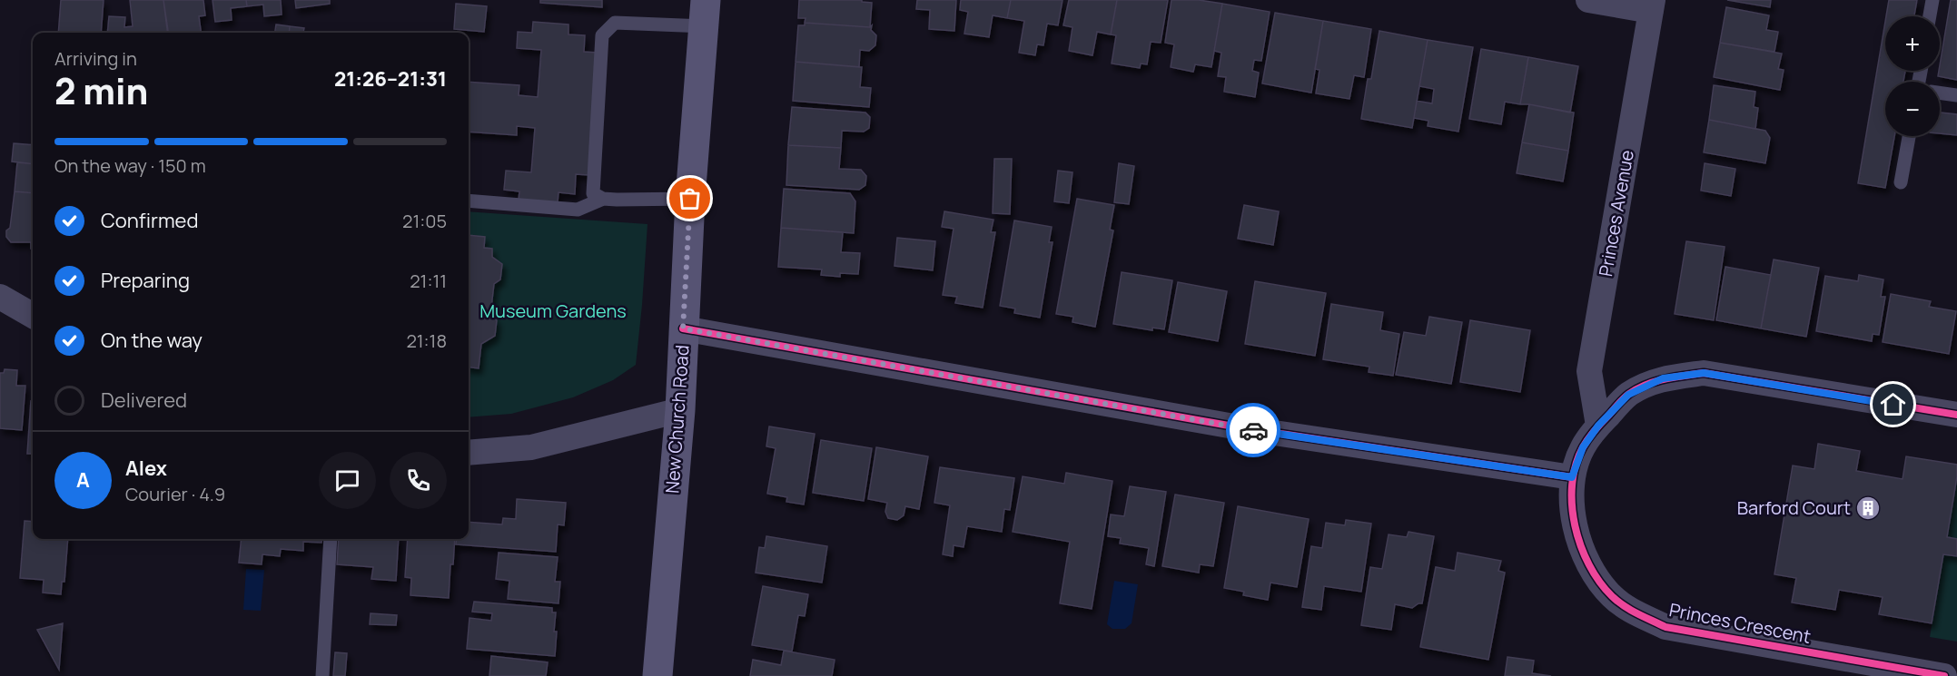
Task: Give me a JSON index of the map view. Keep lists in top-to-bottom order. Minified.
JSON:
{"streets":{"main road":["New Church Road"],"street":["Princes Avenue","Princes Crescent"]},"crossings":[["Princes Avenue","Princes Crescent"]],"parks":["Museum Gardens"],"places":{"building":["Barford Court"]},"page":{"map_buttons":["+","−"],"heading":["2 min","Arriving in","21:26–21:31"],"panel":["Alex","Courier · 4.9"],"bar":"On the way · 150 m","list":[["Confirmed","21:05"],["Preparing","21:11"],["On the way","21:18"],"Delivered"],"round":"A"}}
